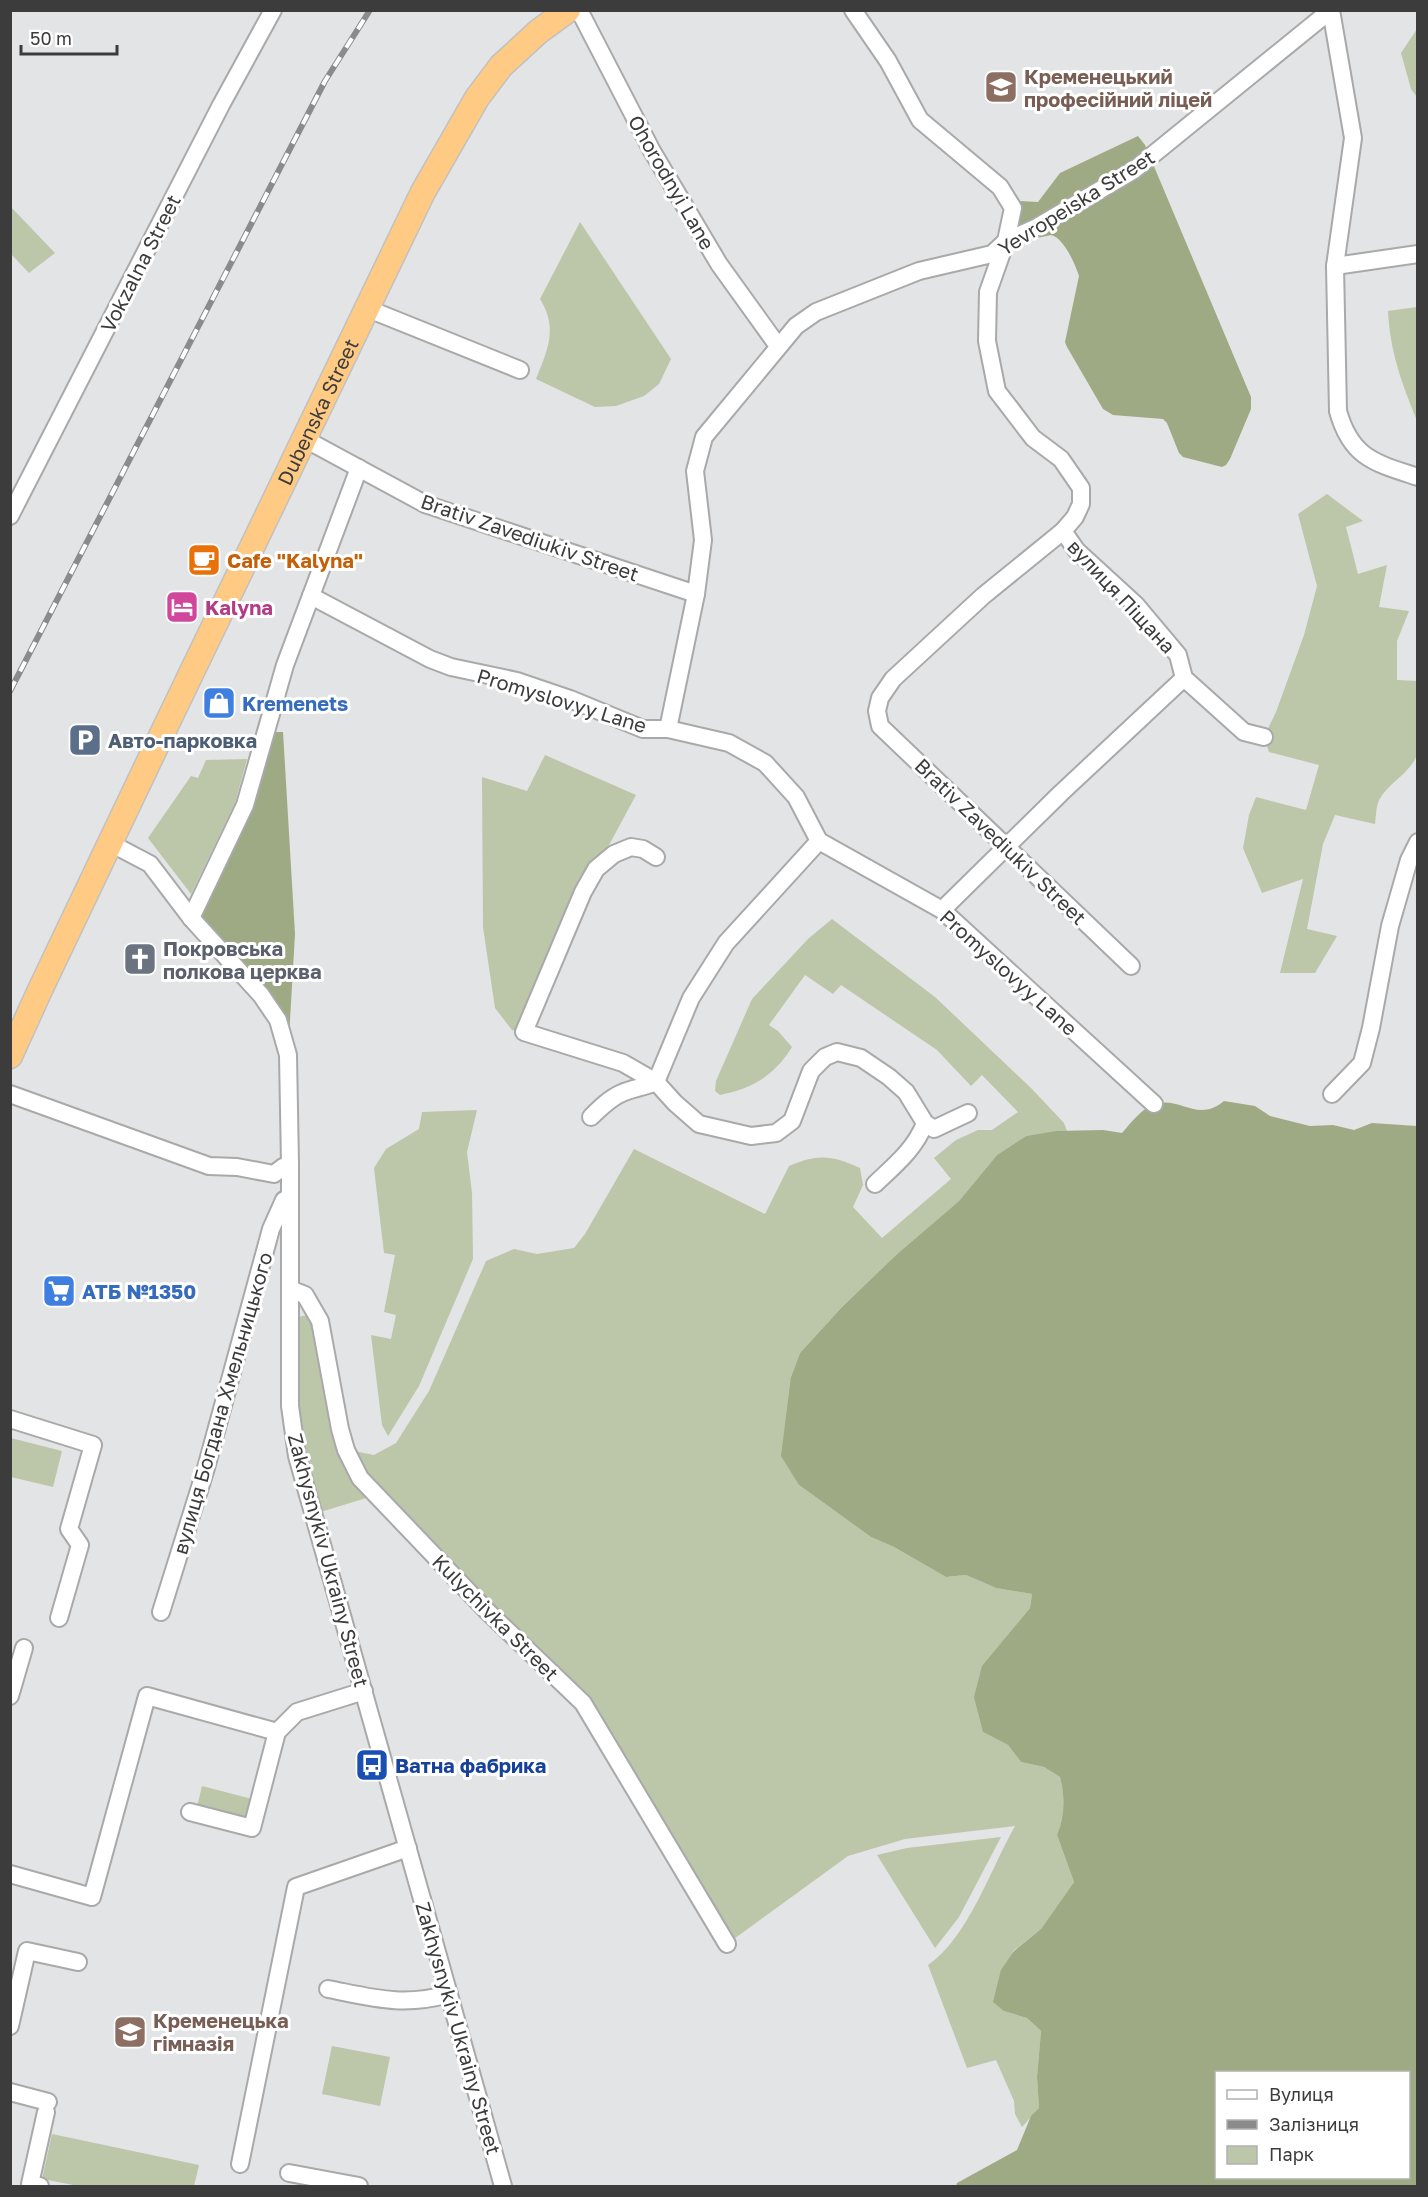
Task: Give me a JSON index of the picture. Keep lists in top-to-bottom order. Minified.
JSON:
{"streets":{"highway":["Dubenska Street"],"street":["Ohorodnyi Lane","Yevropeiska Street","Vokzalna Street","Brativ Zavediukiv Street","вулиця Піщана","Promyslovyy Lane","вулиця Богдана Хмельницького","Zakhysnykiv Ukrainy Street","Kulychivka Street"]},"crossings":[["Ohorodnyi Lane","Yevropeiska Street"],["Yevropeiska Street","Brativ Zavediukiv Street"],["Yevropeiska Street","вулиця Піщана"],["Yevropeiska Street","Promyslovyy Lane"],["Dubenska Street","Brativ Zavediukiv Street"],["Dubenska Street","Zakhysnykiv Ukrainy Street"],["Brativ Zavediukiv Street","вулиця Піщана"],["вулиця Богдана Хмельницького","Zakhysnykiv Ukrainy Street"],["Zakhysnykiv Ukrainy Street","Kulychivka Street"]],"places":{"school or university":["Кременецький професійний ліцей","Кременецька гімназія"],"cafe":["Cafe \"Kalyna\""],"hotel":["Kalyna"],"shop":["Kremenets"],"parking":["Авто-парковка"],"church":["Покровська полкова церква"],"supermarket":["АТБ №1350"],"bus stop":["Ватна фабрика"]},"legend":["Вулиця","Залізниця","Парк"],"scale_bar":"50 m"}
